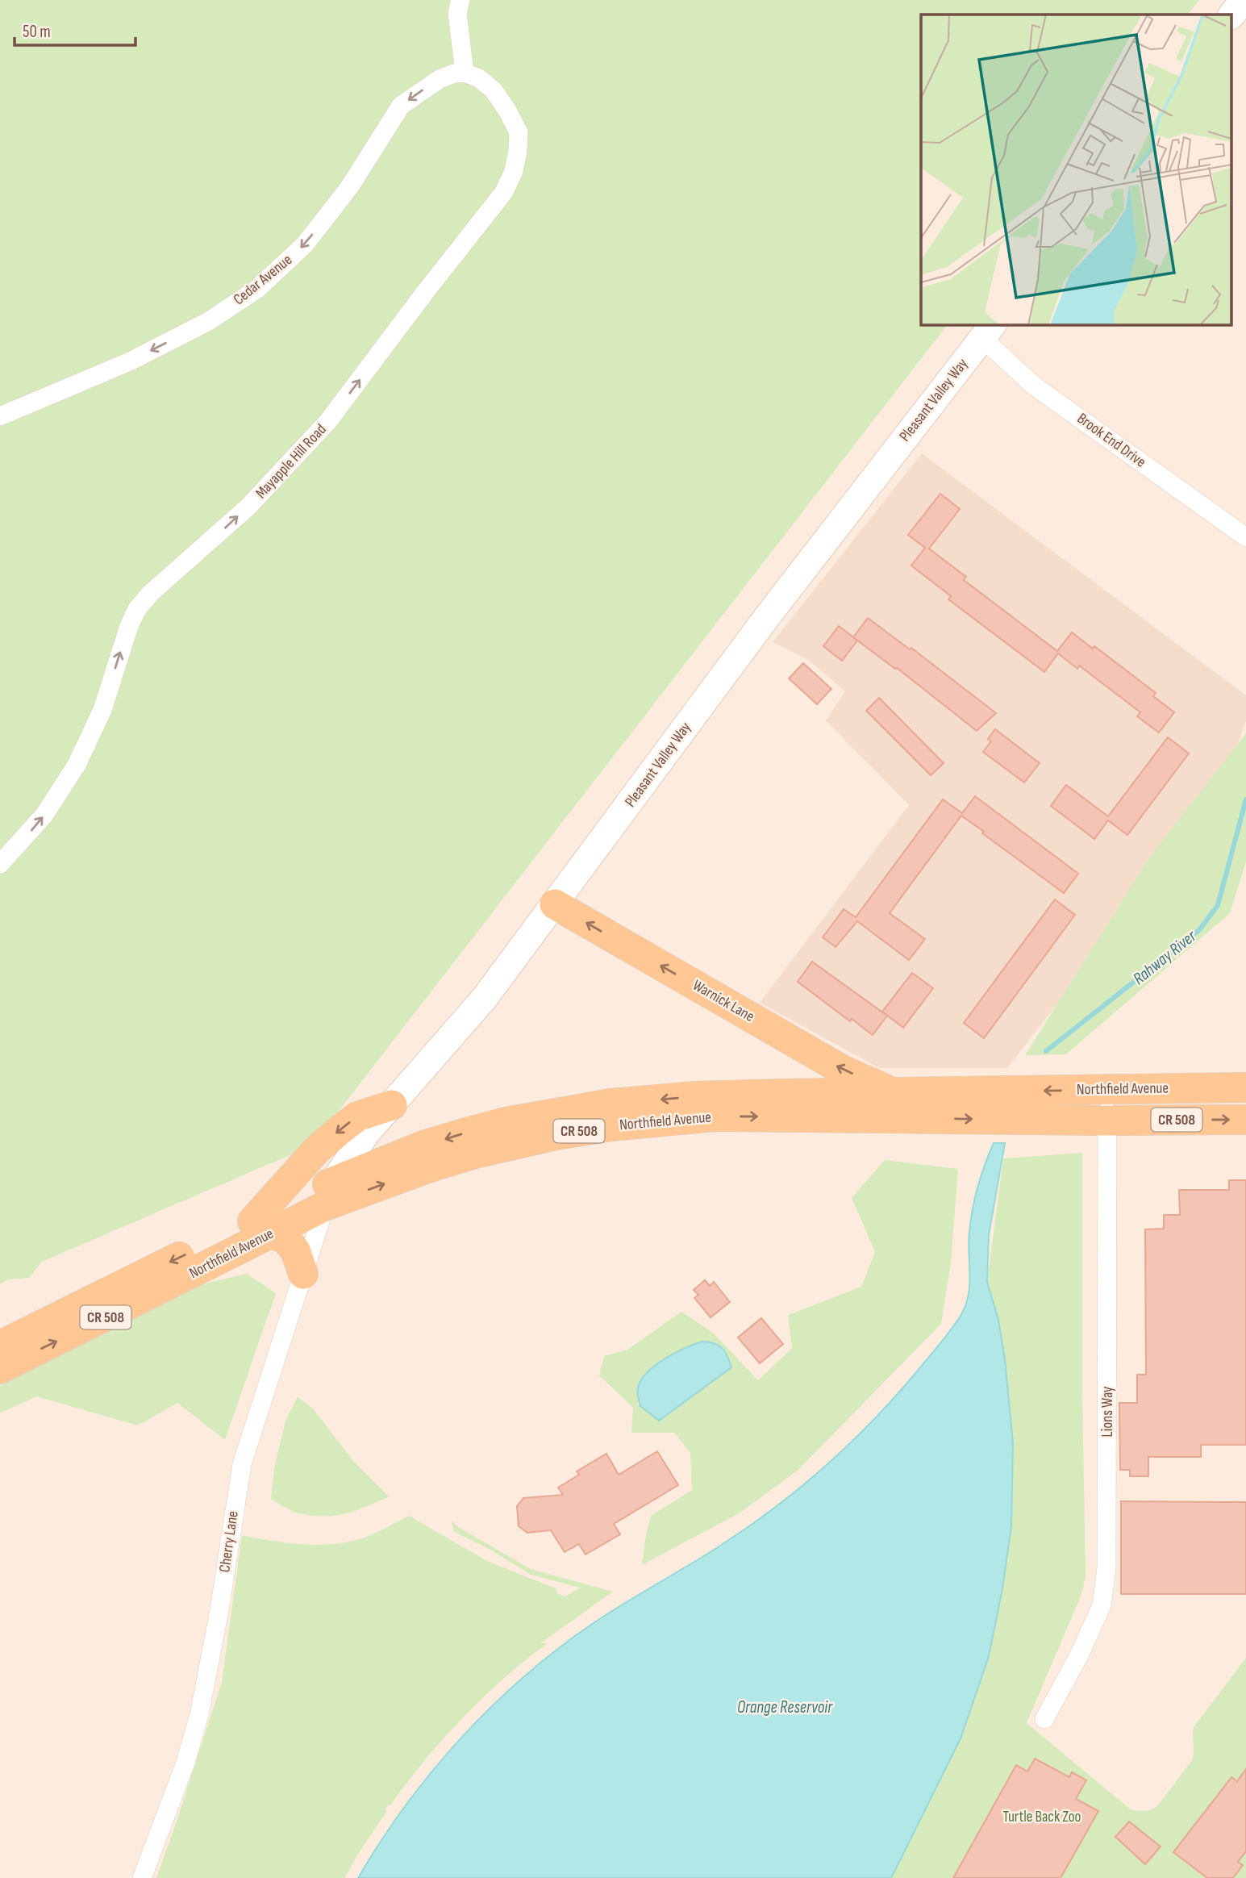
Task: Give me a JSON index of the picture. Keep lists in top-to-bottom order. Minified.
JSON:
{"streets":{"main road":["Pleasant Valley Way","Warnick Lane","Northfield Avenue","CR 508"],"street":["Cedar Avenue","Brook End Drive","Mayapple Hill Road","Lions Way","Cherry Lane"]},"crossings":[["Cedar Avenue","Mayapple Hill Road"],["Pleasant Valley Way","Brook End Drive"],["Pleasant Valley Way","Warnick Lane"],["Pleasant Valley Way","Northfield Avenue"],["Pleasant Valley Way","Cherry Lane"],["Warnick Lane","Northfield Avenue"],["Northfield Avenue","Lions Way"],["Northfield Avenue","Cherry Lane"]],"one_way":["Cedar Avenue","Mayapple Hill Road","Warnick Lane"],"water":["Rahway River","Orange Reservoir"],"parks":["Turtle Back Zoo"],"scale_bar":"50 m"}
